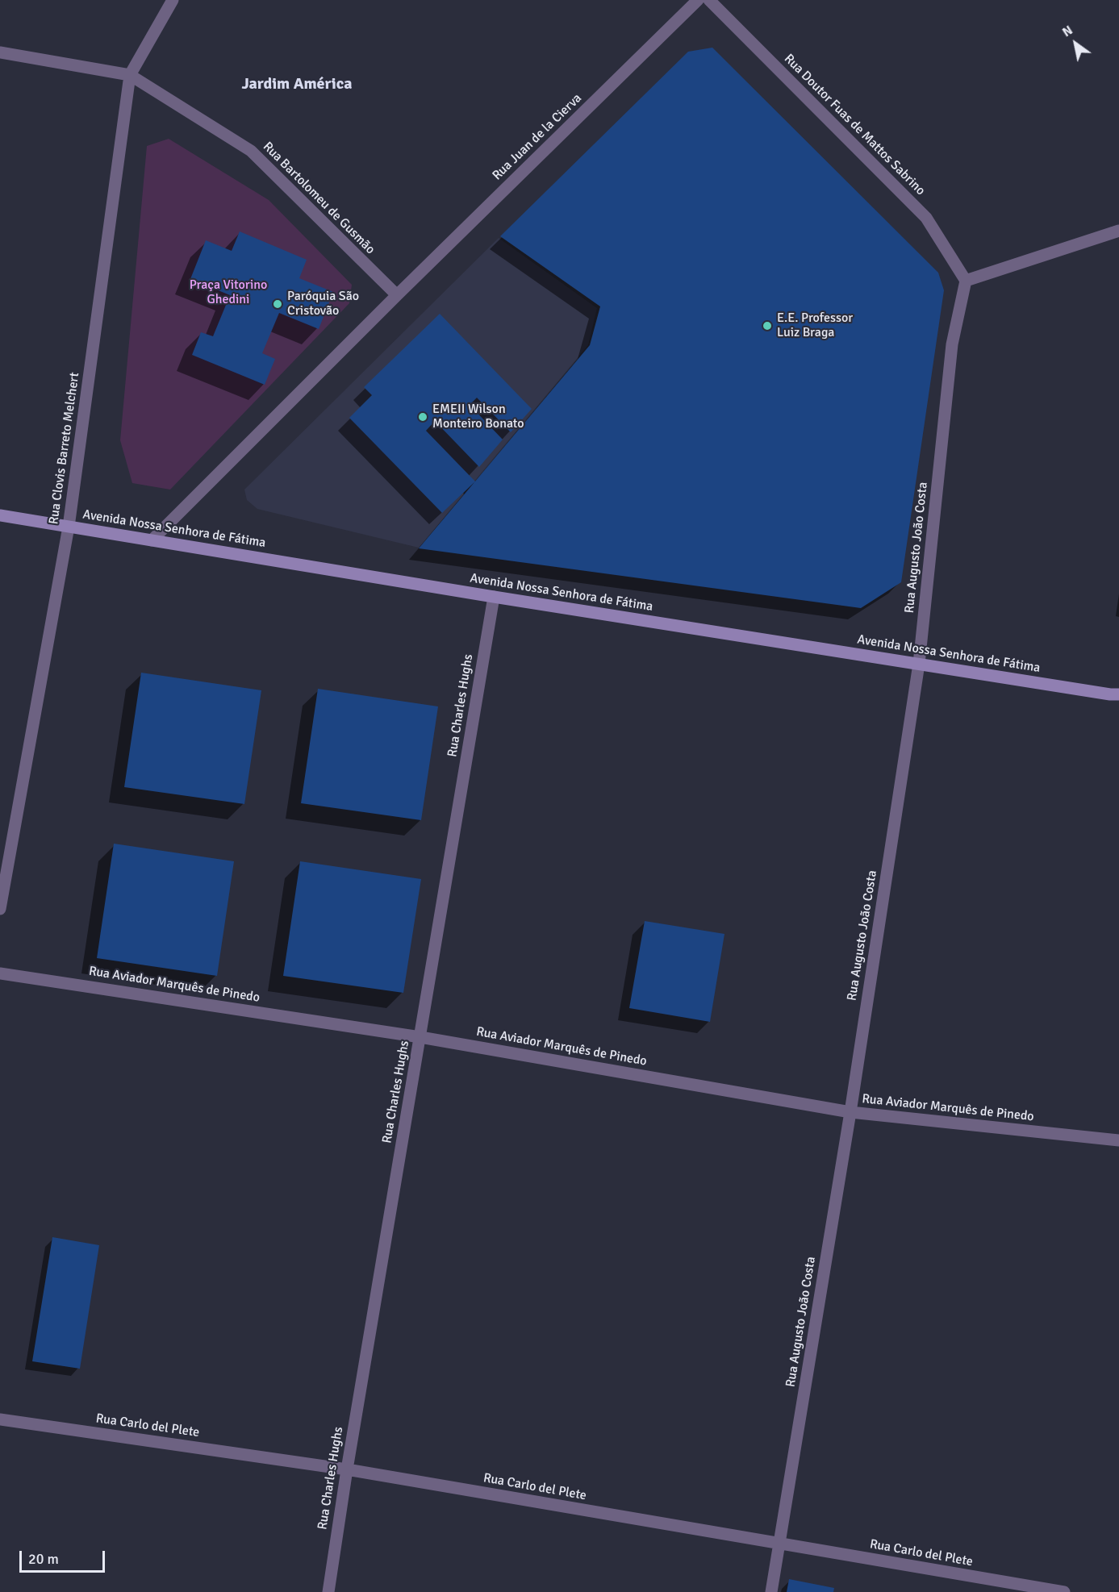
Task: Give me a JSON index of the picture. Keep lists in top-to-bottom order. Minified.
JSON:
{"streets":{"street":["Rua Doutor Fuas de Mattos Sabrino","Rua Juan de la Cierva","Rua Bartolomeu de Gusmão","Rua Clovis Barreto Melchert","Avenida Nossa Senhora de Fátima","Rua Augusto João Costa","Rua Charles Hughs","Rua Aviador Marquês de Pinedo","Rua Carlo del Plete"]},"crossings":[["Rua Doutor Fuas de Mattos Sabrino","Rua Augusto João Costa"],["Rua Juan de la Cierva","Rua Bartolomeu de Gusmão"],["Rua Bartolomeu de Gusmão","Rua Clovis Barreto Melchert"],["Rua Clovis Barreto Melchert","Avenida Nossa Senhora de Fátima"],["Avenida Nossa Senhora de Fátima","Rua Augusto João Costa"],["Avenida Nossa Senhora de Fátima","Rua Charles Hughs"],["Rua Augusto João Costa","Rua Aviador Marquês de Pinedo"],["Rua Augusto João Costa","Rua Carlo del Plete"],["Rua Charles Hughs","Rua Aviador Marquês de Pinedo"],["Rua Charles Hughs","Rua Carlo del Plete"]],"districts":["Jardim América"],"parks":["Praça Vitorino Ghedini"],"places":["Paróquia São Cristovão","E.E. Professor Luiz Braga","EMEII Wilson Monteiro Bonato"],"scale_bar":"20 m","north":"top left"}
